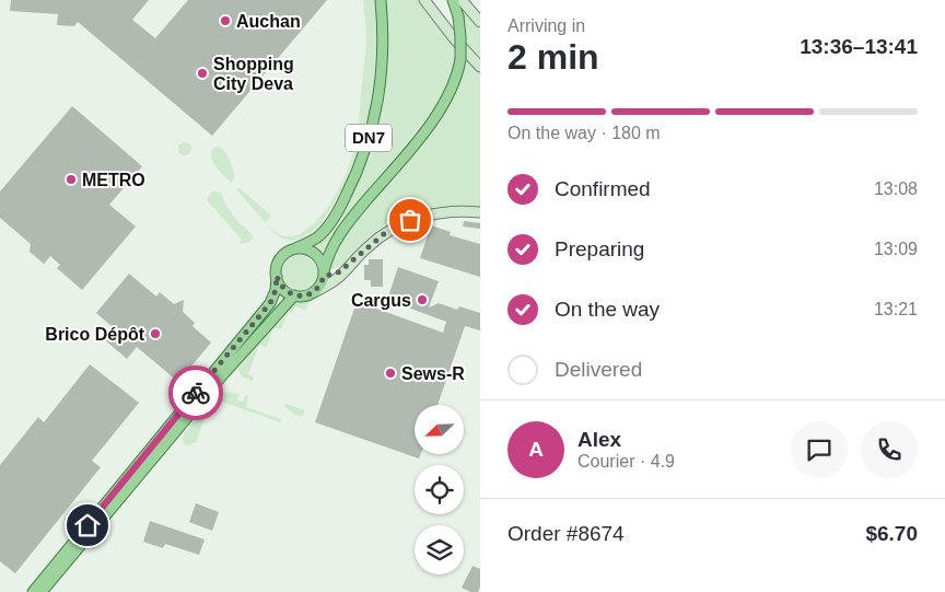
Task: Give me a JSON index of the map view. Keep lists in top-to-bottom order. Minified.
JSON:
{"streets":{"main road":["DN7"]},"places":["Auchan","Shopping City Deva","METRO","Cargus","Brico Dépôt","Sews-R"],"north":"bottom left","page":{"heading":["2 min","Arriving in","13:36–13:41"],"panel":["Alex","Courier · 4.9","Order #8674","$6.70"],"bar":"On the way · 180 m","list":[["Confirmed","13:08"],["Preparing","13:09"],["On the way","13:21"],"Delivered"],"round":"A"}}
